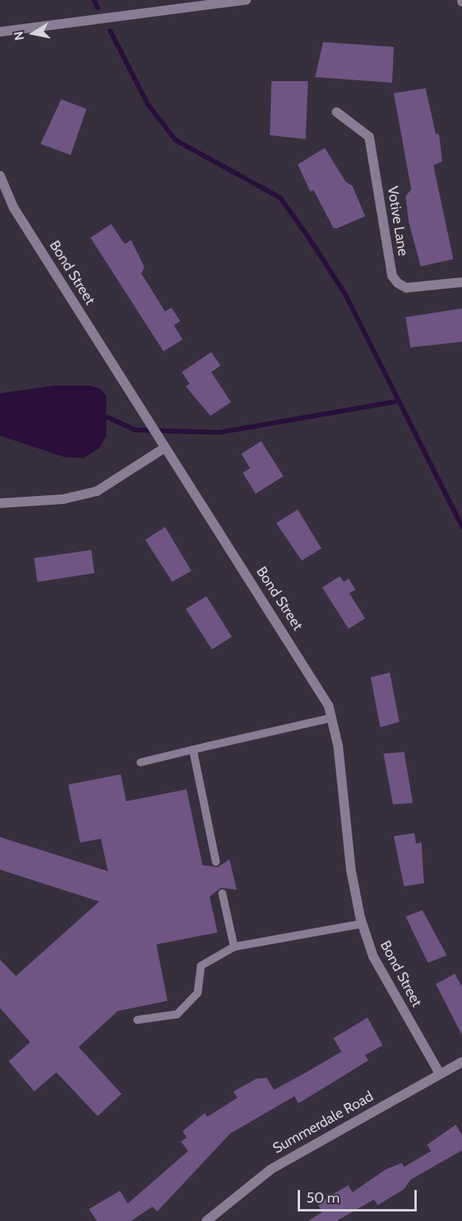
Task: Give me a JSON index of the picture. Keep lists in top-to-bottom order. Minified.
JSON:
{"streets":{"street":["Votive Lane","Bond Street","Summerdale Road"]},"crossings":[["Bond Street","Summerdale Road"]],"scale_bar":"50 m","north":"left"}
